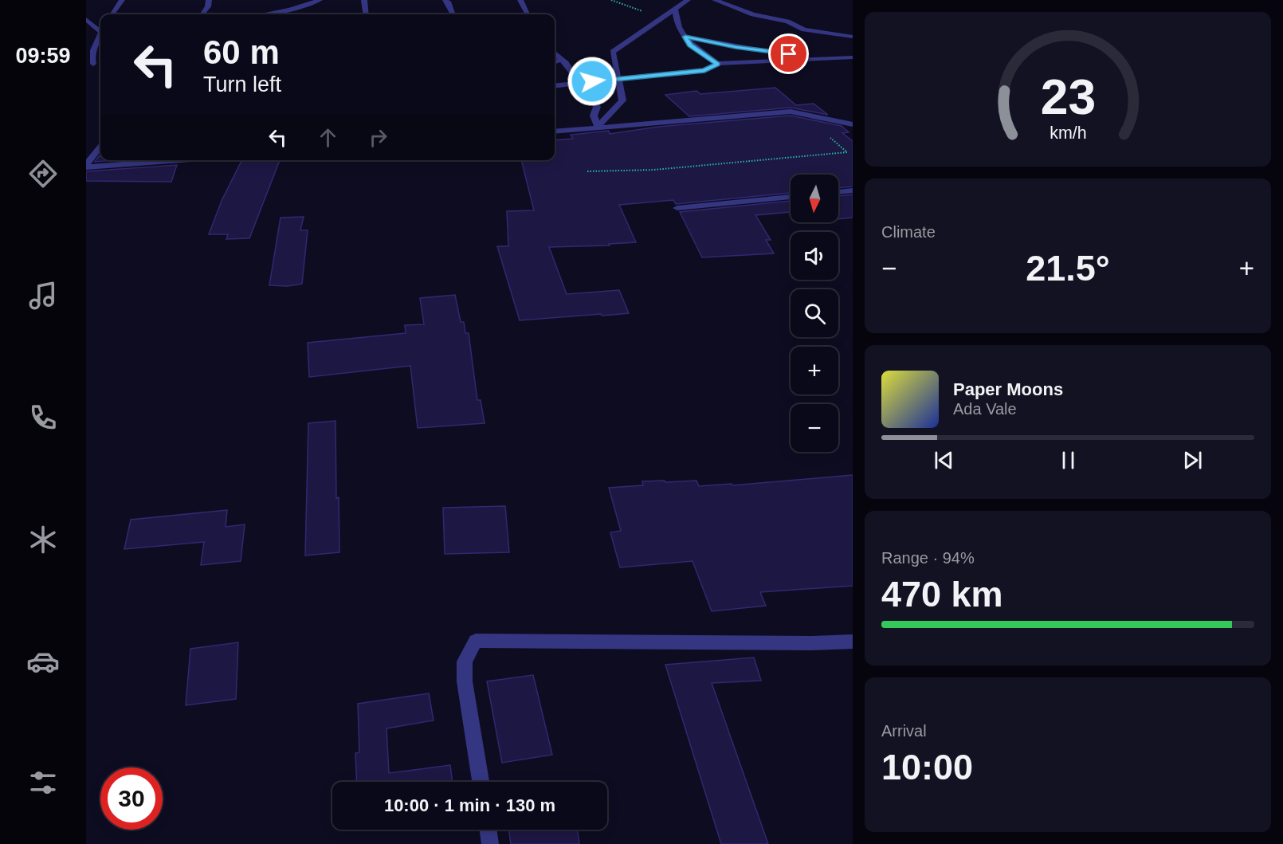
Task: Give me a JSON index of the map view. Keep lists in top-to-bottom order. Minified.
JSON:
{"north":"bottom","page":{"tabs":"09:59","turn":["60 m","Turn left"],"map_buttons":["+","−"],"tile":["Climate",["Range · 94%","470 km"],["Arrival","10:00"]],"heat":["−","21.5°","+"],"song":["Paper Moons","Ada Vale"],"limit":"30","trip":"10:00 · 1 min · 130 m","gauge":["23","km/h"]}}
